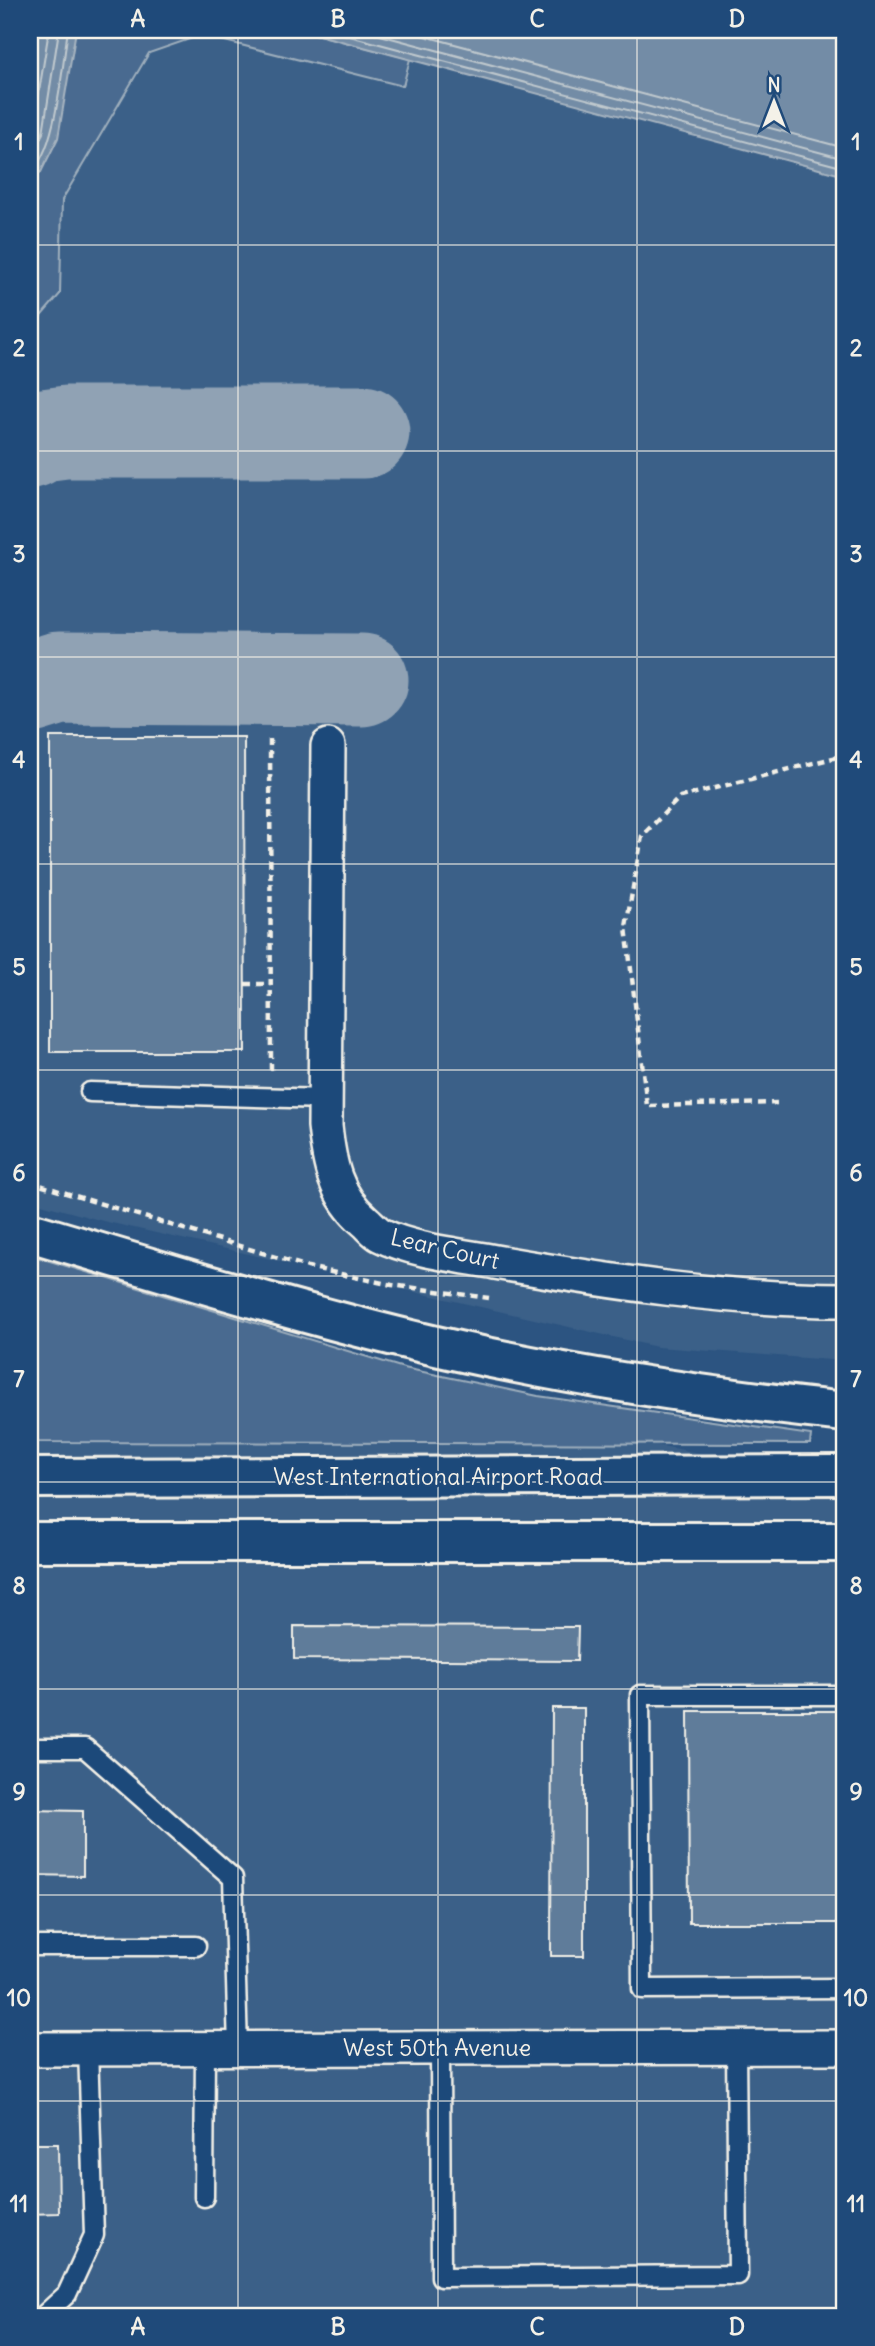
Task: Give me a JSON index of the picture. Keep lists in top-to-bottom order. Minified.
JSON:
{"streets":{"main road":["West International Airport Road"],"street":["Lear Court","West 50th Avenue"]},"north":"top","grid":{"columns":["A","B","C","D"],"rows":["1","2","3","4","5","6","7","8","9","10","11"]}}
